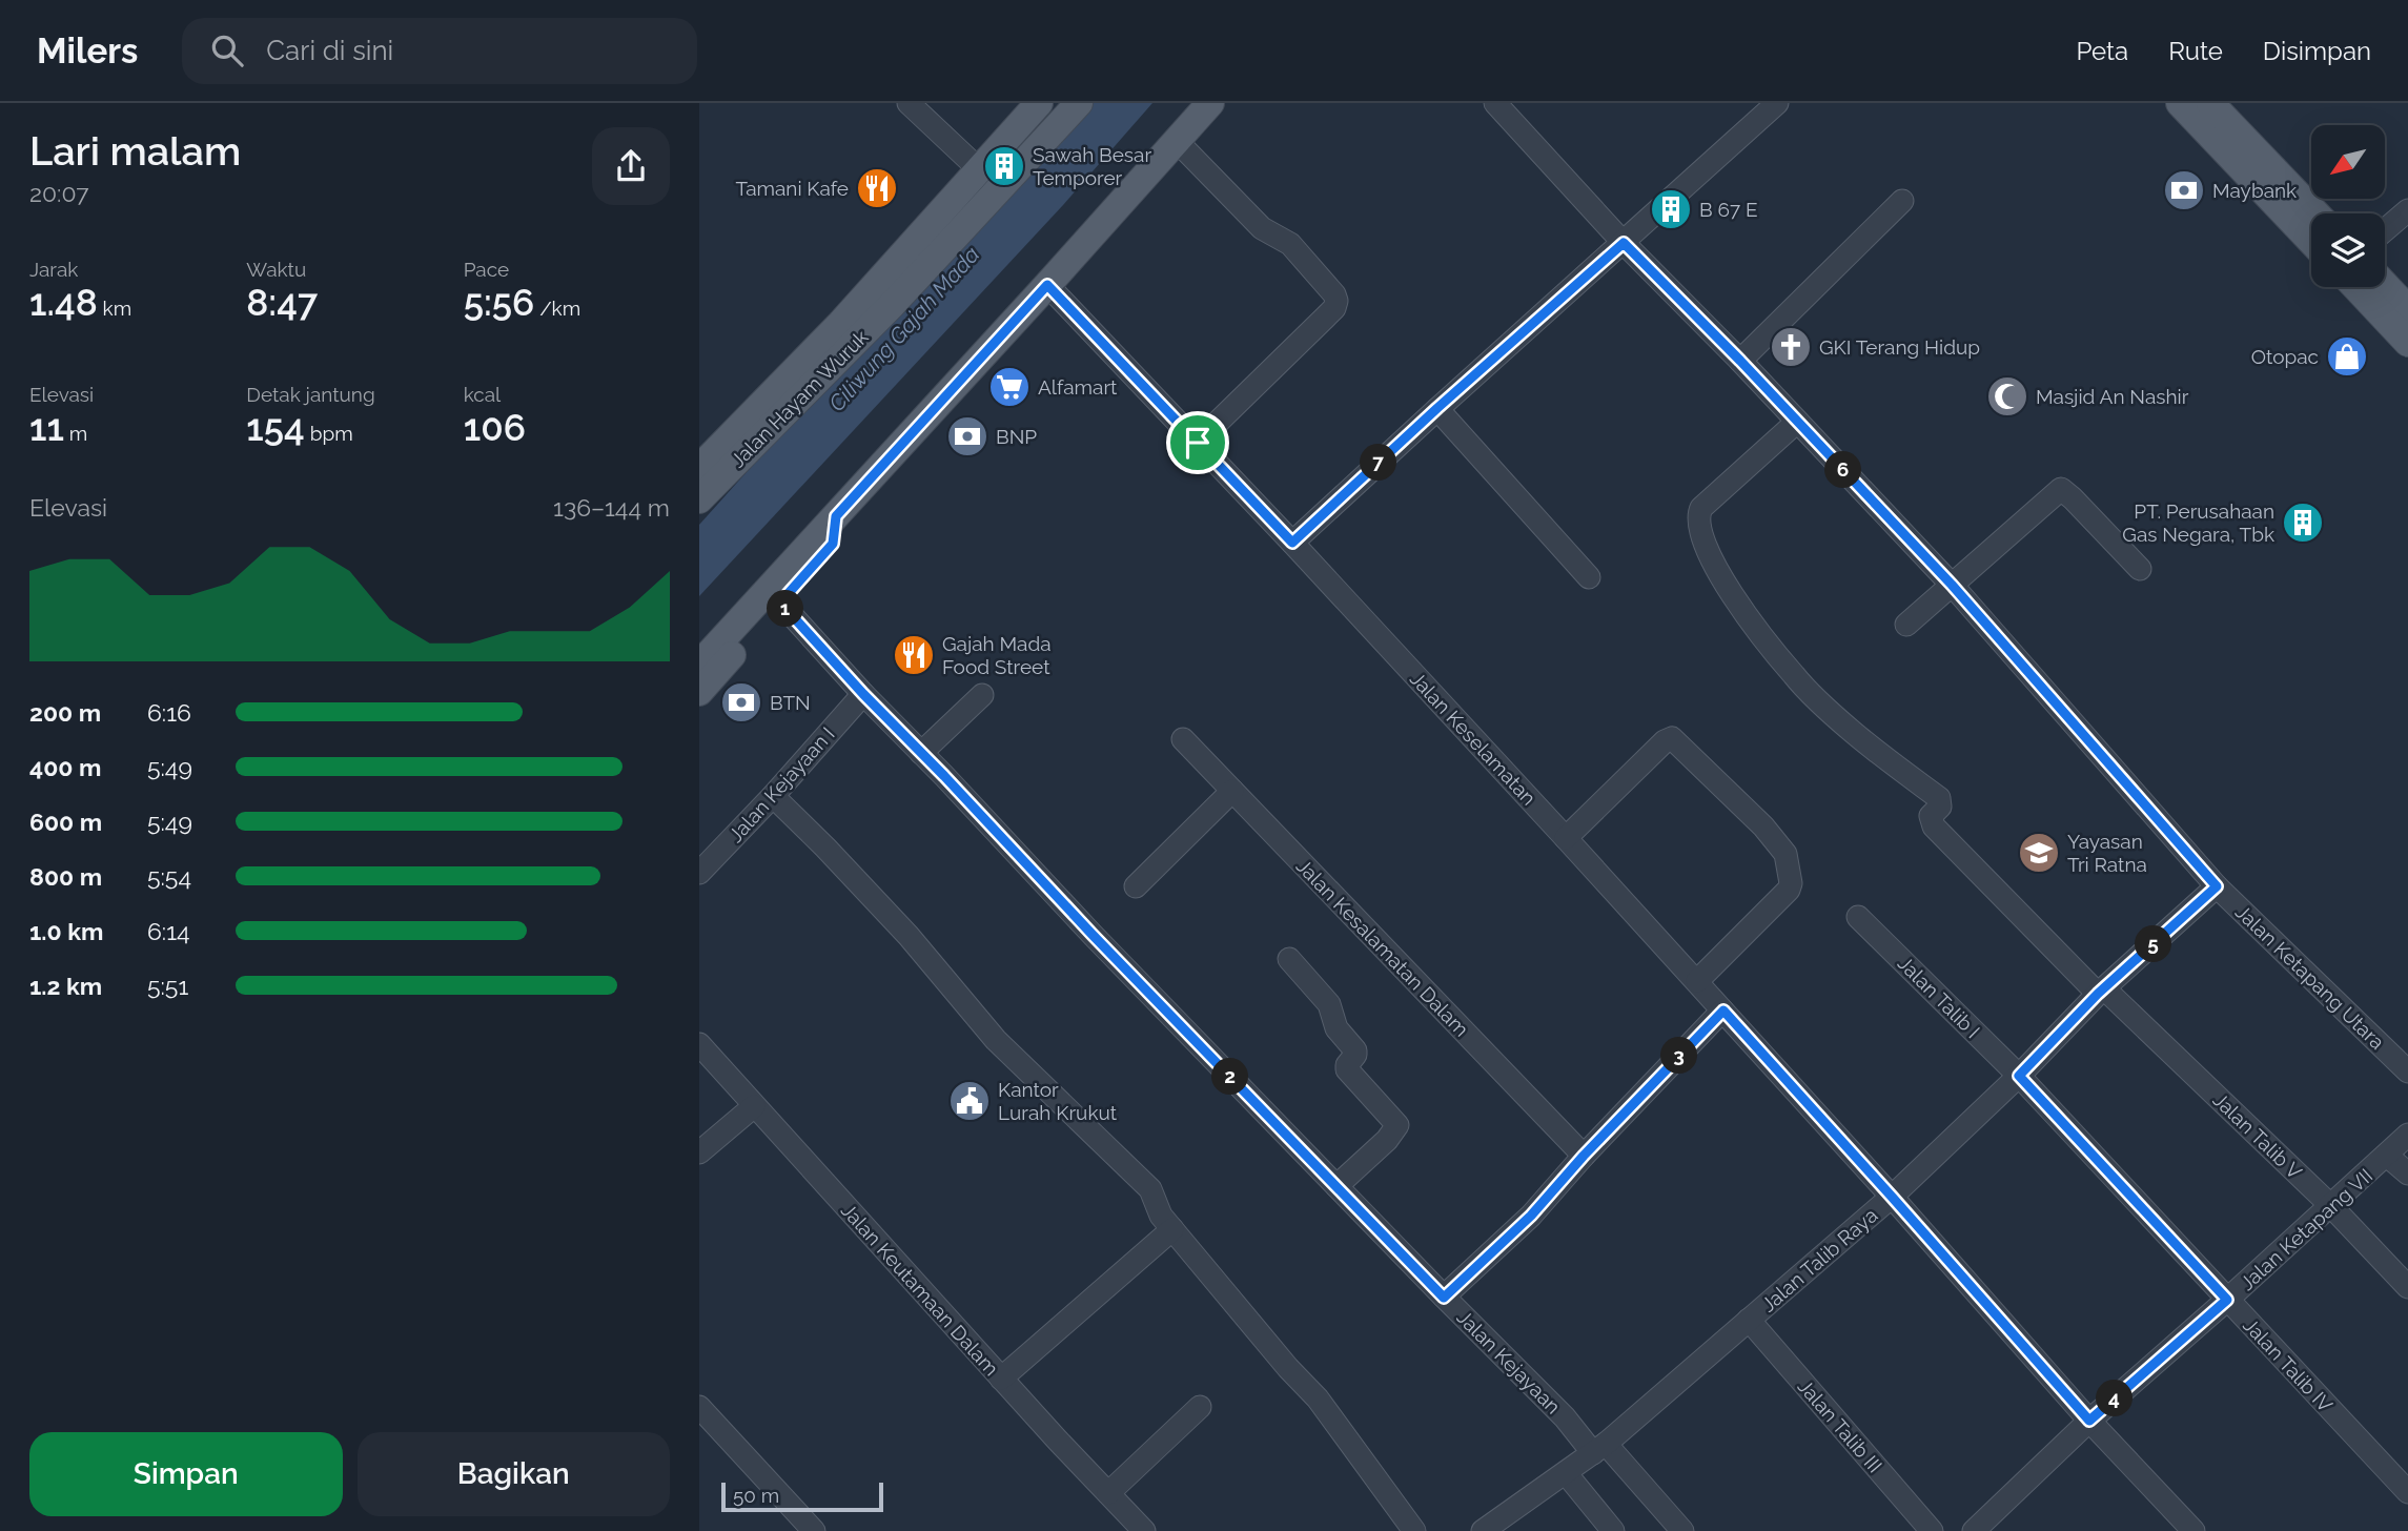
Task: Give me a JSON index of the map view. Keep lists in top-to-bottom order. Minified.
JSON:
{"streets":{"main road":["Jalan Hayam Wuruk"],"street":["Jalan Keselamatan","Jalan Kejayaan I","Jalan Kesalamatan Dalam","Jalan Ketapang Utara","Jalan Talib I","Jalan Talib V","Jalan Ketapang VII","Jalan Talib Raya","Jalan Keutamaan Dalam","Jalan Kejayaan","Jalan Talib IV","Jalan Talib III"]},"crossings":[["Jalan Keselamatan","Jalan Ketapang VII"],["Jalan Keselamatan","Jalan Talib Raya"],["Jalan Kejayaan I","Jalan Kejayaan"],["Jalan Ketapang Utara","Jalan Talib V"],["Jalan Ketapang Utara","Jalan Talib Raya"],["Jalan Talib I","Jalan Talib Raya"],["Jalan Talib I","Jalan Talib IV"],["Jalan Talib V","Jalan Ketapang VII"],["Jalan Talib V","Jalan Talib Raya"],["Jalan Ketapang VII","Jalan Talib IV"],["Jalan Talib Raya","Jalan Kejayaan"],["Jalan Talib Raya","Jalan Talib IV"],["Jalan Talib Raya","Jalan Talib III"]],"water":["Ciliwung Gajah Mada"],"places":{"building":["Sawah Besar Temporer","B 67 E","PT. Perusahaan Gas Negara, Tbk"],"restaurant":["Tamani Kafe","Gajah Mada Food Street"],"bank":["Maybank","BNP","BTN"],"church":["GKI Terang Hidup"],"shop":["Otopac"],"supermarket":["Alfamart"],"mosque":["Masjid An Nashir"],"school or university":["Yayasan Tri Ratna"],"public building":["Kantor Lurah Krukut"]},"scale_bar":"50 m","north":"bottom left","page":{"header":"Milers","search":"Cari di sini","nav":["Peta","Rute","Disimpan"],"heading":["Lari malam","20:07"],"stats":[["Jarak","1.48 km"],["Waktu","8:47"],["Pace","5:56 /km"],["Elevasi","11 m"],["Detak jantung","154 bpm"],["kcal","106"]],"pins":["7","6","1","5","3","2","4"],"chart":["Elevasi","136–144 m"],"list":[{"name":"200 m","note":"6:16"},{"name":"400 m","note":"5:49"},{"name":"600 m","note":"5:49"},{"name":"800 m","note":"5:54"},{"name":"1.0 km","note":"6:14"},{"name":"1.2 km","note":"5:51"}],"buttons":["Simpan","Bagikan"],"scale":"50 m"}}
